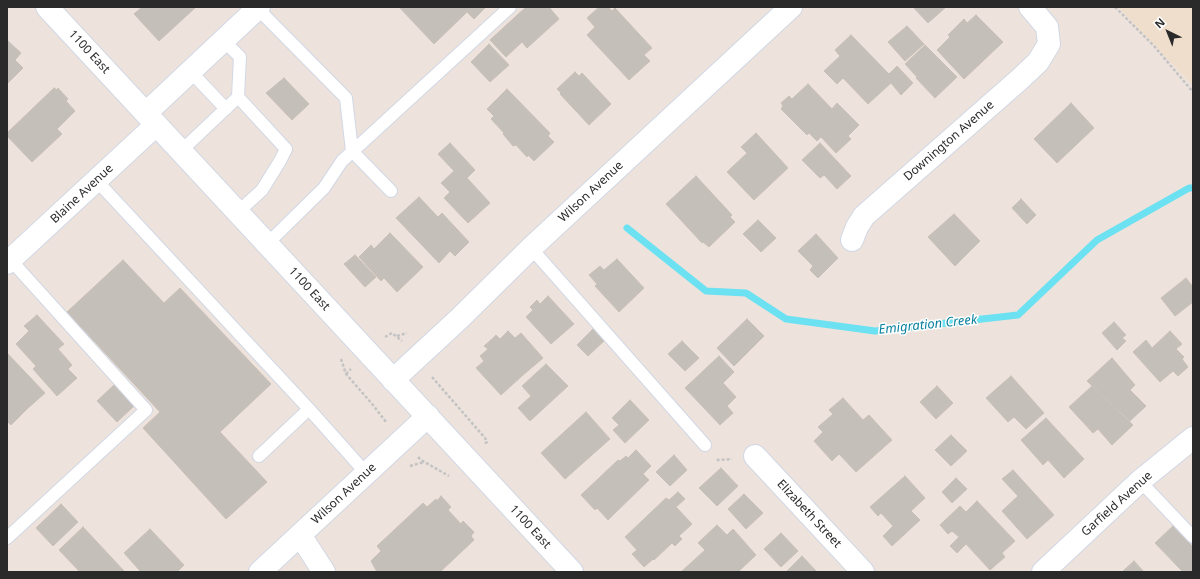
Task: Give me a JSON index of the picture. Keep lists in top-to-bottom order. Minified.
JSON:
{"streets":{"street":["1100 East","Downington Avenue","Wilson Avenue","Blaine Avenue","Garfield Avenue","Elizabeth Street"]},"crossings":[["1100 East","Wilson Avenue"],["1100 East","Blaine Avenue"]],"water":["Emigration Creek"],"north":"top left"}
